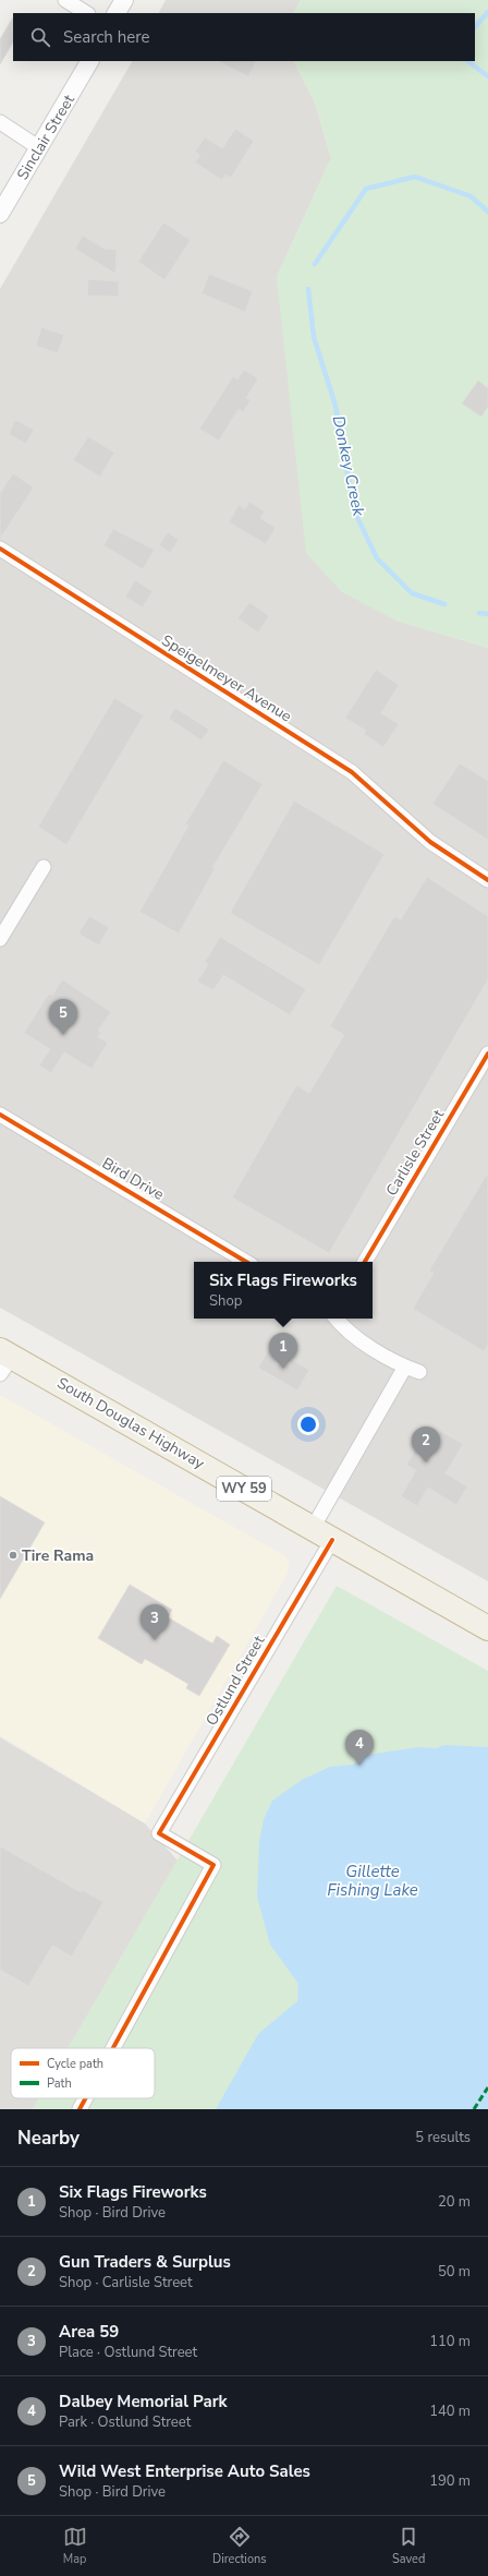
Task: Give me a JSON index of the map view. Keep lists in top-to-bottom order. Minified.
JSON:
{"streets":{"highway":["South Douglas Highway","WY 59"],"street":["Sinclair Street","Speigelmeyer Avenue","Carlisle Street","Bird Drive","Ostlund Street"]},"crossings":[["South Douglas Highway","Ostlund Street"]],"water":["Donkey Creek","Gillette Fishing Lake"],"places":["Tire Rama"],"legend":["Cycle path","Path"],"page":{"search":"Search here","pins":["5","1","2","3","4"],"popup":["Six Flags Fireworks","Shop"],"heading":["Nearby","5 results"],"list":[{"mark":"1","name":"Six Flags Fireworks","note":"Shop · Bird Drive","value":"20 m"},{"mark":"2","name":"Gun Traders & Surplus","note":"Shop · Carlisle Street","value":"50 m"},{"mark":"3","name":"Area 59","note":"Place · Ostlund Street","value":"110 m"},{"mark":"4","name":"Dalbey Memorial Park","note":"Park · Ostlund Street","value":"140 m"},{"mark":"5","name":"Wild West Enterprise Auto Sales","note":"Shop · Bird Drive","value":"190 m"}],"nav":["Map","Directions","Saved"]}}
